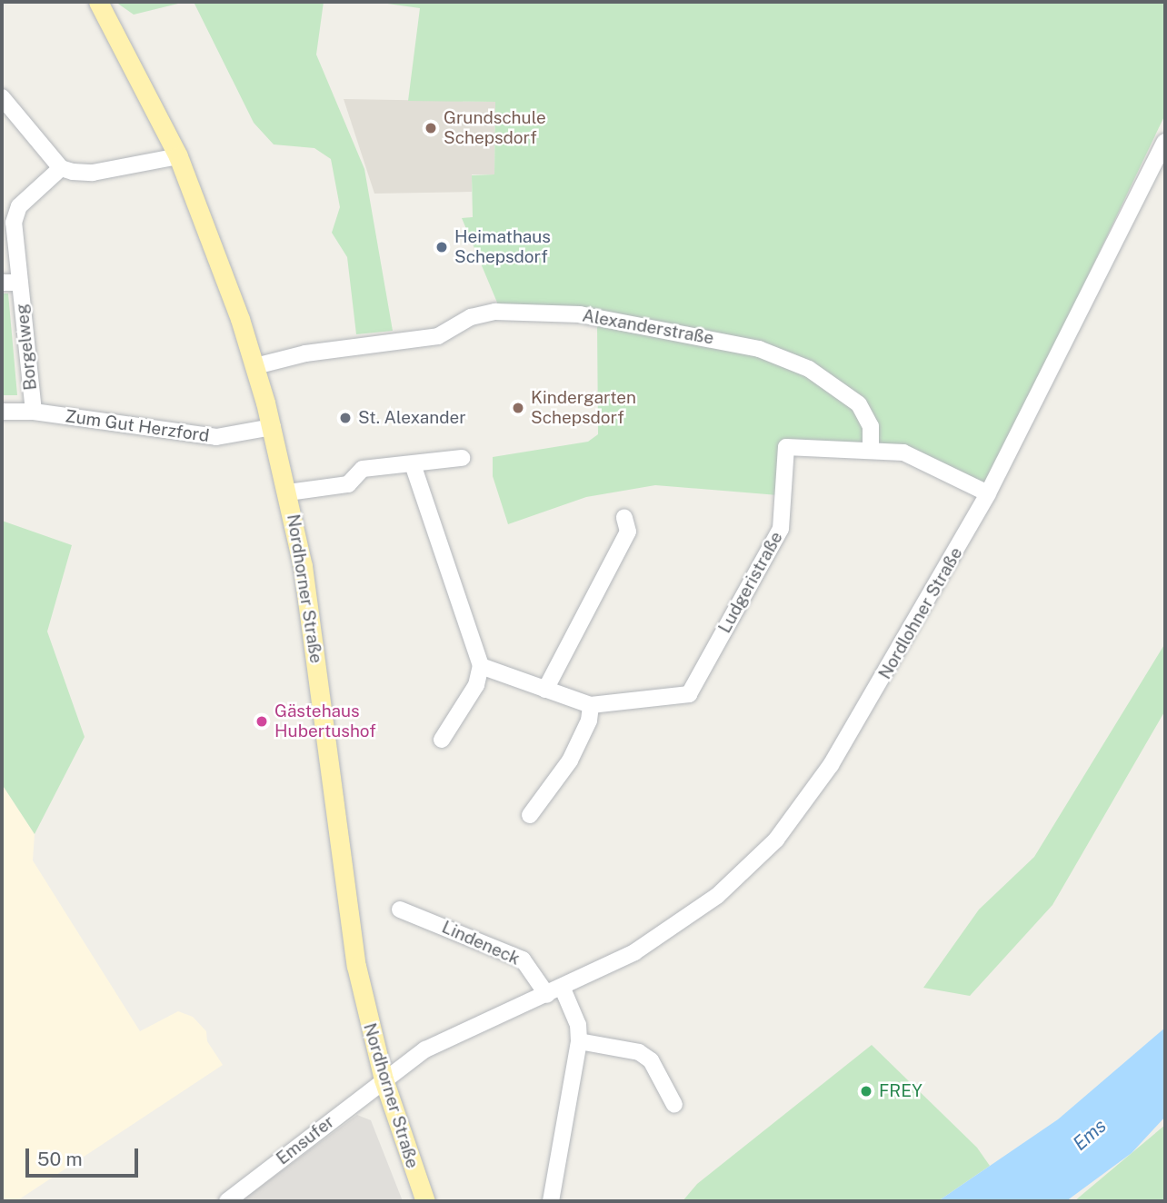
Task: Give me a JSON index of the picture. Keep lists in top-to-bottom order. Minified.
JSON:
{"streets":{"main road":["Nordhorner Straße"],"street":["Alexanderstraße","Borgelweg","Zum Gut Herzford","Ludgeristraße","Nordlohner Straße","Lindeneck","Emsufer"]},"crossings":[["Alexanderstraße","Ludgeristraße"],["Alexanderstraße","Nordhorner Straße"],["Borgelweg","Zum Gut Herzford"],["Zum Gut Herzford","Nordhorner Straße"],["Nordhorner Straße","Nordlohner Straße"],["Nordhorner Straße","Emsufer"],["Nordlohner Straße","Lindeneck"],["Nordlohner Straße","Emsufer"]],"water":["Ems"],"places":["Grundschule Schepsdorf","Heimathaus Schepsdorf","Kindergarten Schepsdorf","St. Alexander","Gästehaus Hubertushof","FREY"],"scale_bar":"50 m"}
